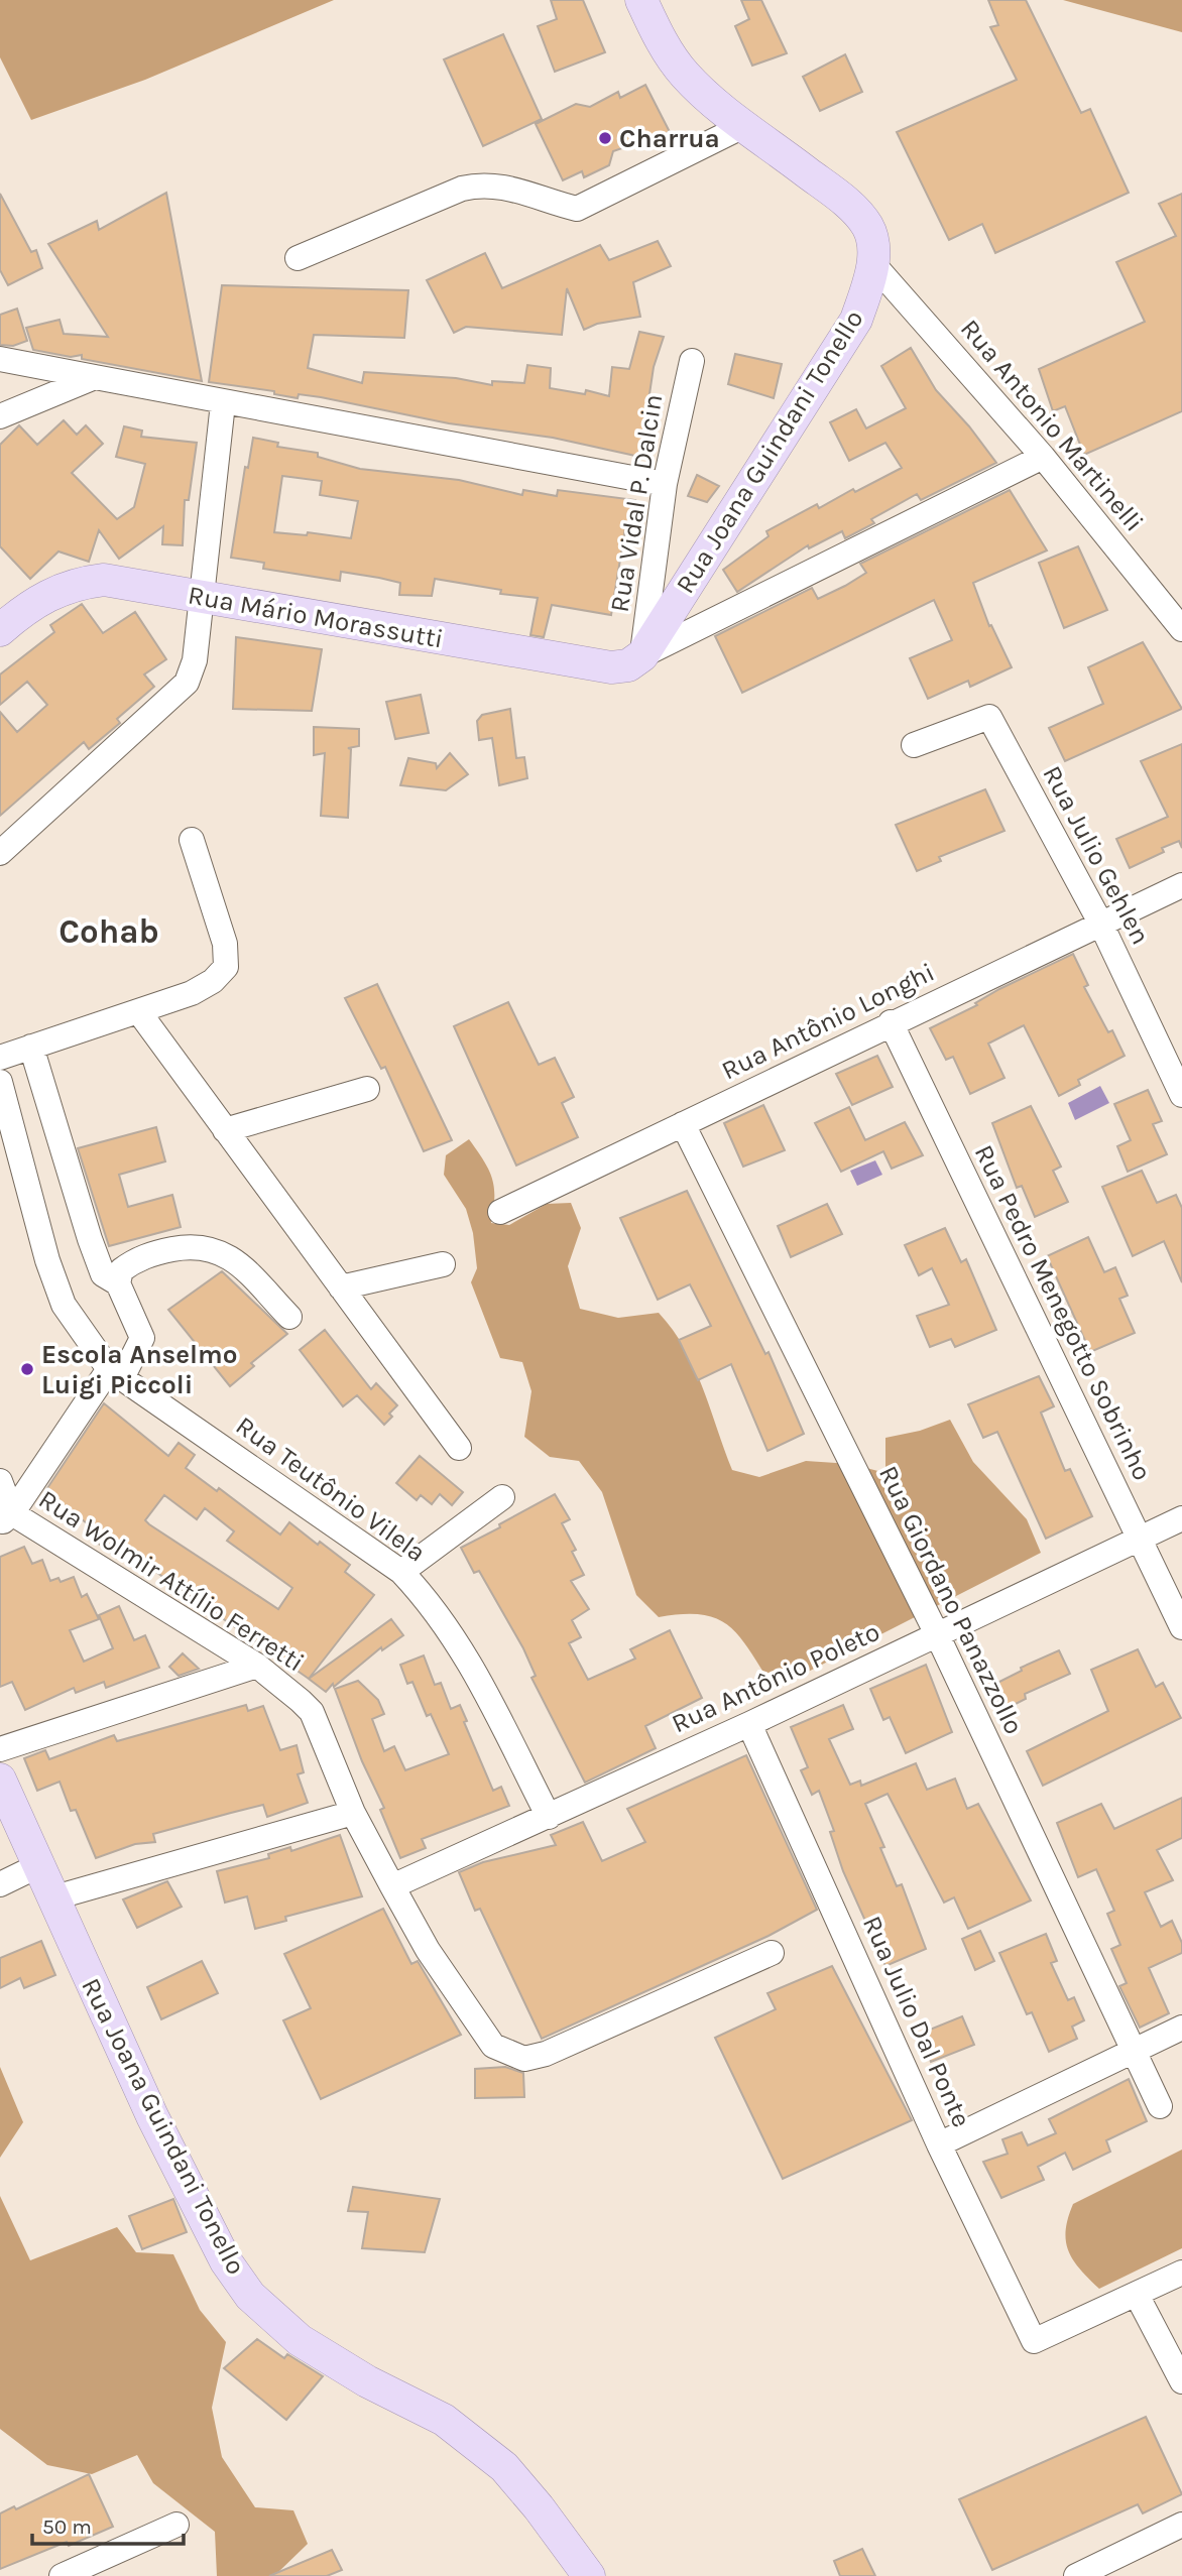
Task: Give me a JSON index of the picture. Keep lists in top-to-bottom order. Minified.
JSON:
{"streets":{"main road":["Rua Joana Guindani Tonello","Rua Mário Morassutti"],"street":["Rua Antonio Martinelli","Rua Vidal P. Dalcin","Rua Julio Gehlen","Rua Antônio Longhi","Rua Pedro Menegotto Sobrinho","Rua Teutônio Vilela","Rua Wolmir Attílio Ferretti","Rua Giordano Panazzollo","Rua Antônio Poleto","Rua Julio Dal Ponte"]},"crossings":[["Rua Antonio Martinelli","Rua Joana Guindani Tonello"],["Rua Joana Guindani Tonello","Rua Vidal P. Dalcin"],["Rua Joana Guindani Tonello","Rua Mário Morassutti"],["Rua Vidal P. Dalcin","Rua Mário Morassutti"],["Rua Julio Gehlen","Rua Antônio Longhi"],["Rua Antônio Longhi","Rua Pedro Menegotto Sobrinho"],["Rua Antônio Longhi","Rua Giordano Panazzollo"],["Rua Pedro Menegotto Sobrinho","Rua Antônio Poleto"],["Rua Teutônio Vilela","Rua Antônio Poleto"],["Rua Wolmir Attílio Ferretti","Rua Antônio Poleto"],["Rua Giordano Panazzollo","Rua Antônio Poleto"],["Rua Antônio Poleto","Rua Julio Dal Ponte"]],"districts":["Cohab"],"places":["Charrua","Escola Anselmo Luigi Piccoli"],"scale_bar":"50 m"}
